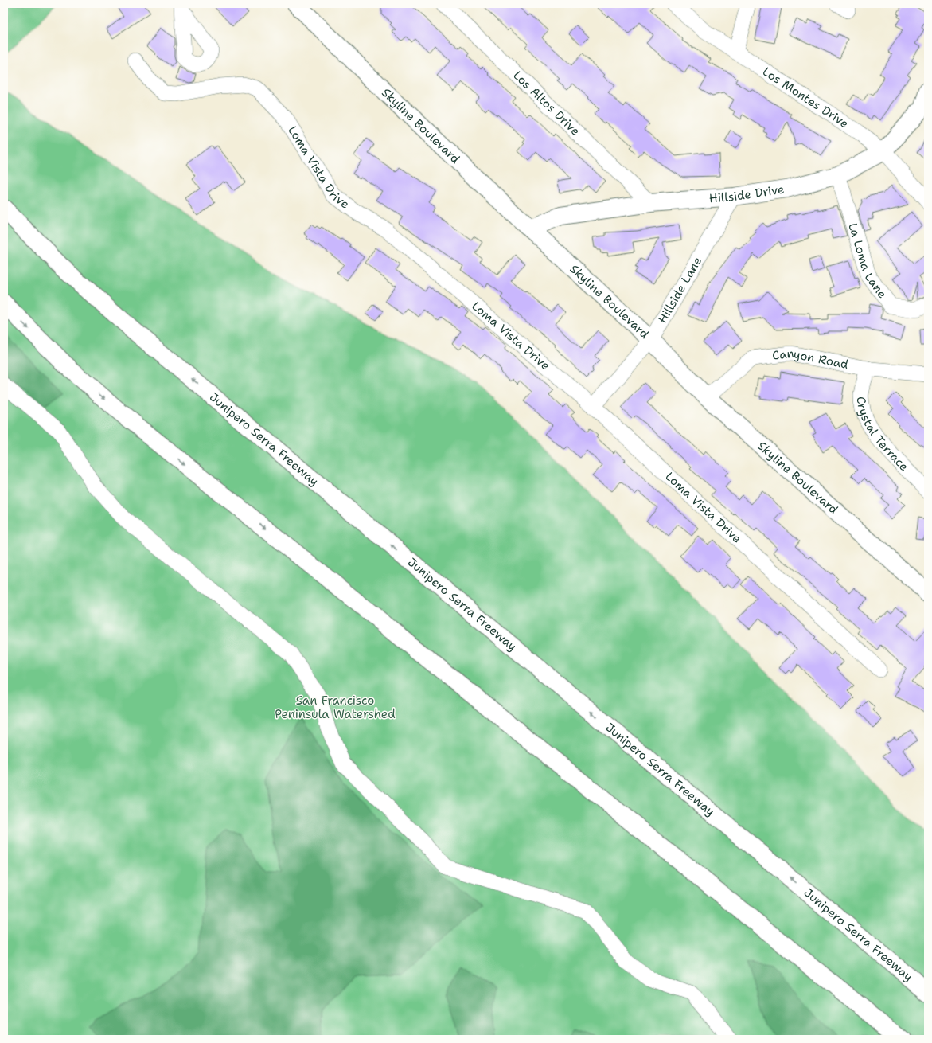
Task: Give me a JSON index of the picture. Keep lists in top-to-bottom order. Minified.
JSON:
{"streets":{"main road":["Skyline Boulevard","Hillside Drive","Junipero Serra Freeway"],"street":["Los Montes Drive","Los Altos Drive","Loma Vista Drive","La Loma Lane","Hillside Lane","Canyon Road","Crystal Terrace"]},"crossings":[["Los Montes Drive","Hillside Drive"],["Los Altos Drive","Hillside Drive"],["Skyline Boulevard","Hillside Drive"],["Skyline Boulevard","Hillside Lane"],["Skyline Boulevard","Canyon Road"],["Loma Vista Drive","Hillside Lane"],["Hillside Drive","La Loma Lane"],["Hillside Drive","Hillside Lane"],["Canyon Road","Crystal Terrace"]],"parks":["San Francisco Peninsula Watershed"]}
